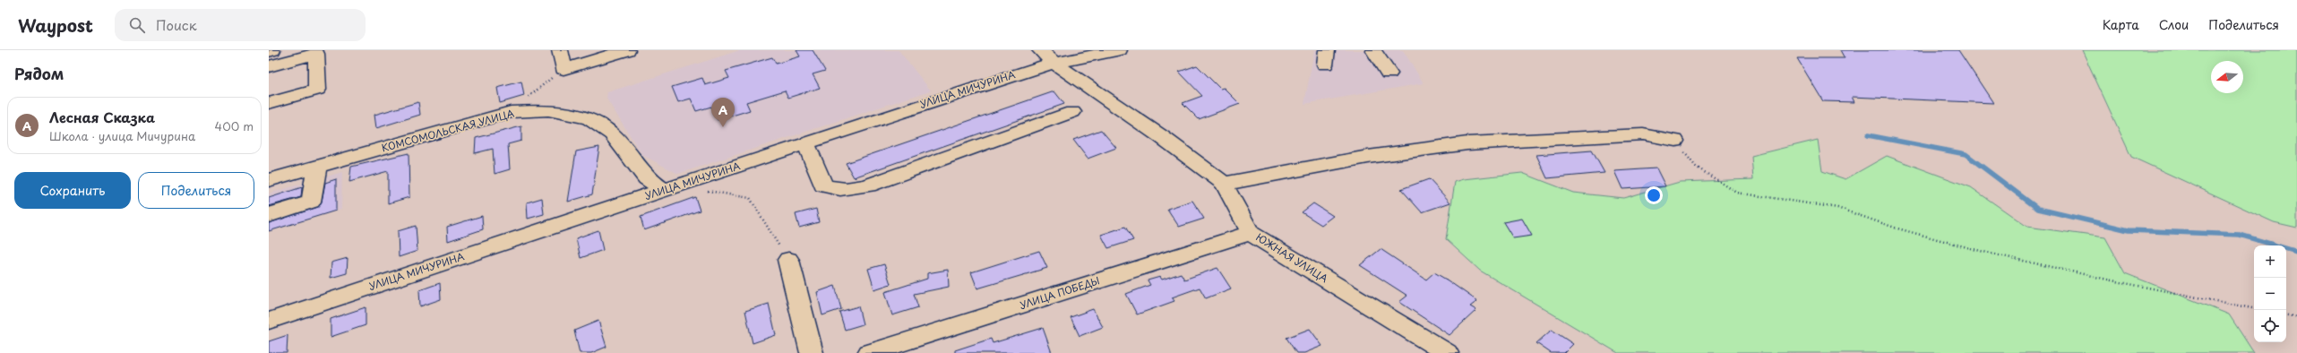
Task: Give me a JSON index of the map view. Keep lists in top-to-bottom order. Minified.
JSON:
{"streets":{"street":["УЛИЦА МИЧУРИНА","КОМСОМОЛЬСКАЯ УЛИЦА","ЮЖНАЯ УЛИЦА","УЛИЦА ПОБЕДЫ"]},"crossings":[["УЛИЦА МИЧУРИНА","КОМСОМОЛЬСКАЯ УЛИЦА"],["УЛИЦА МИЧУРИНА","ЮЖНАЯ УЛИЦА"],["ЮЖНАЯ УЛИЦА","УЛИЦА ПОБЕДЫ"]],"north":"left","page":{"header":"Waypost","search":"Поиск","nav":["Карта","Слои","Поделиться"],"heading":"Рядом","list":[{"mark":"A","name":"Лесная Сказка","note":"Школа · улица Мичурина","value":"400 m"}],"pins":"A","buttons":["Сохранить","Поделиться"],"map_buttons":["+","−"]}}
